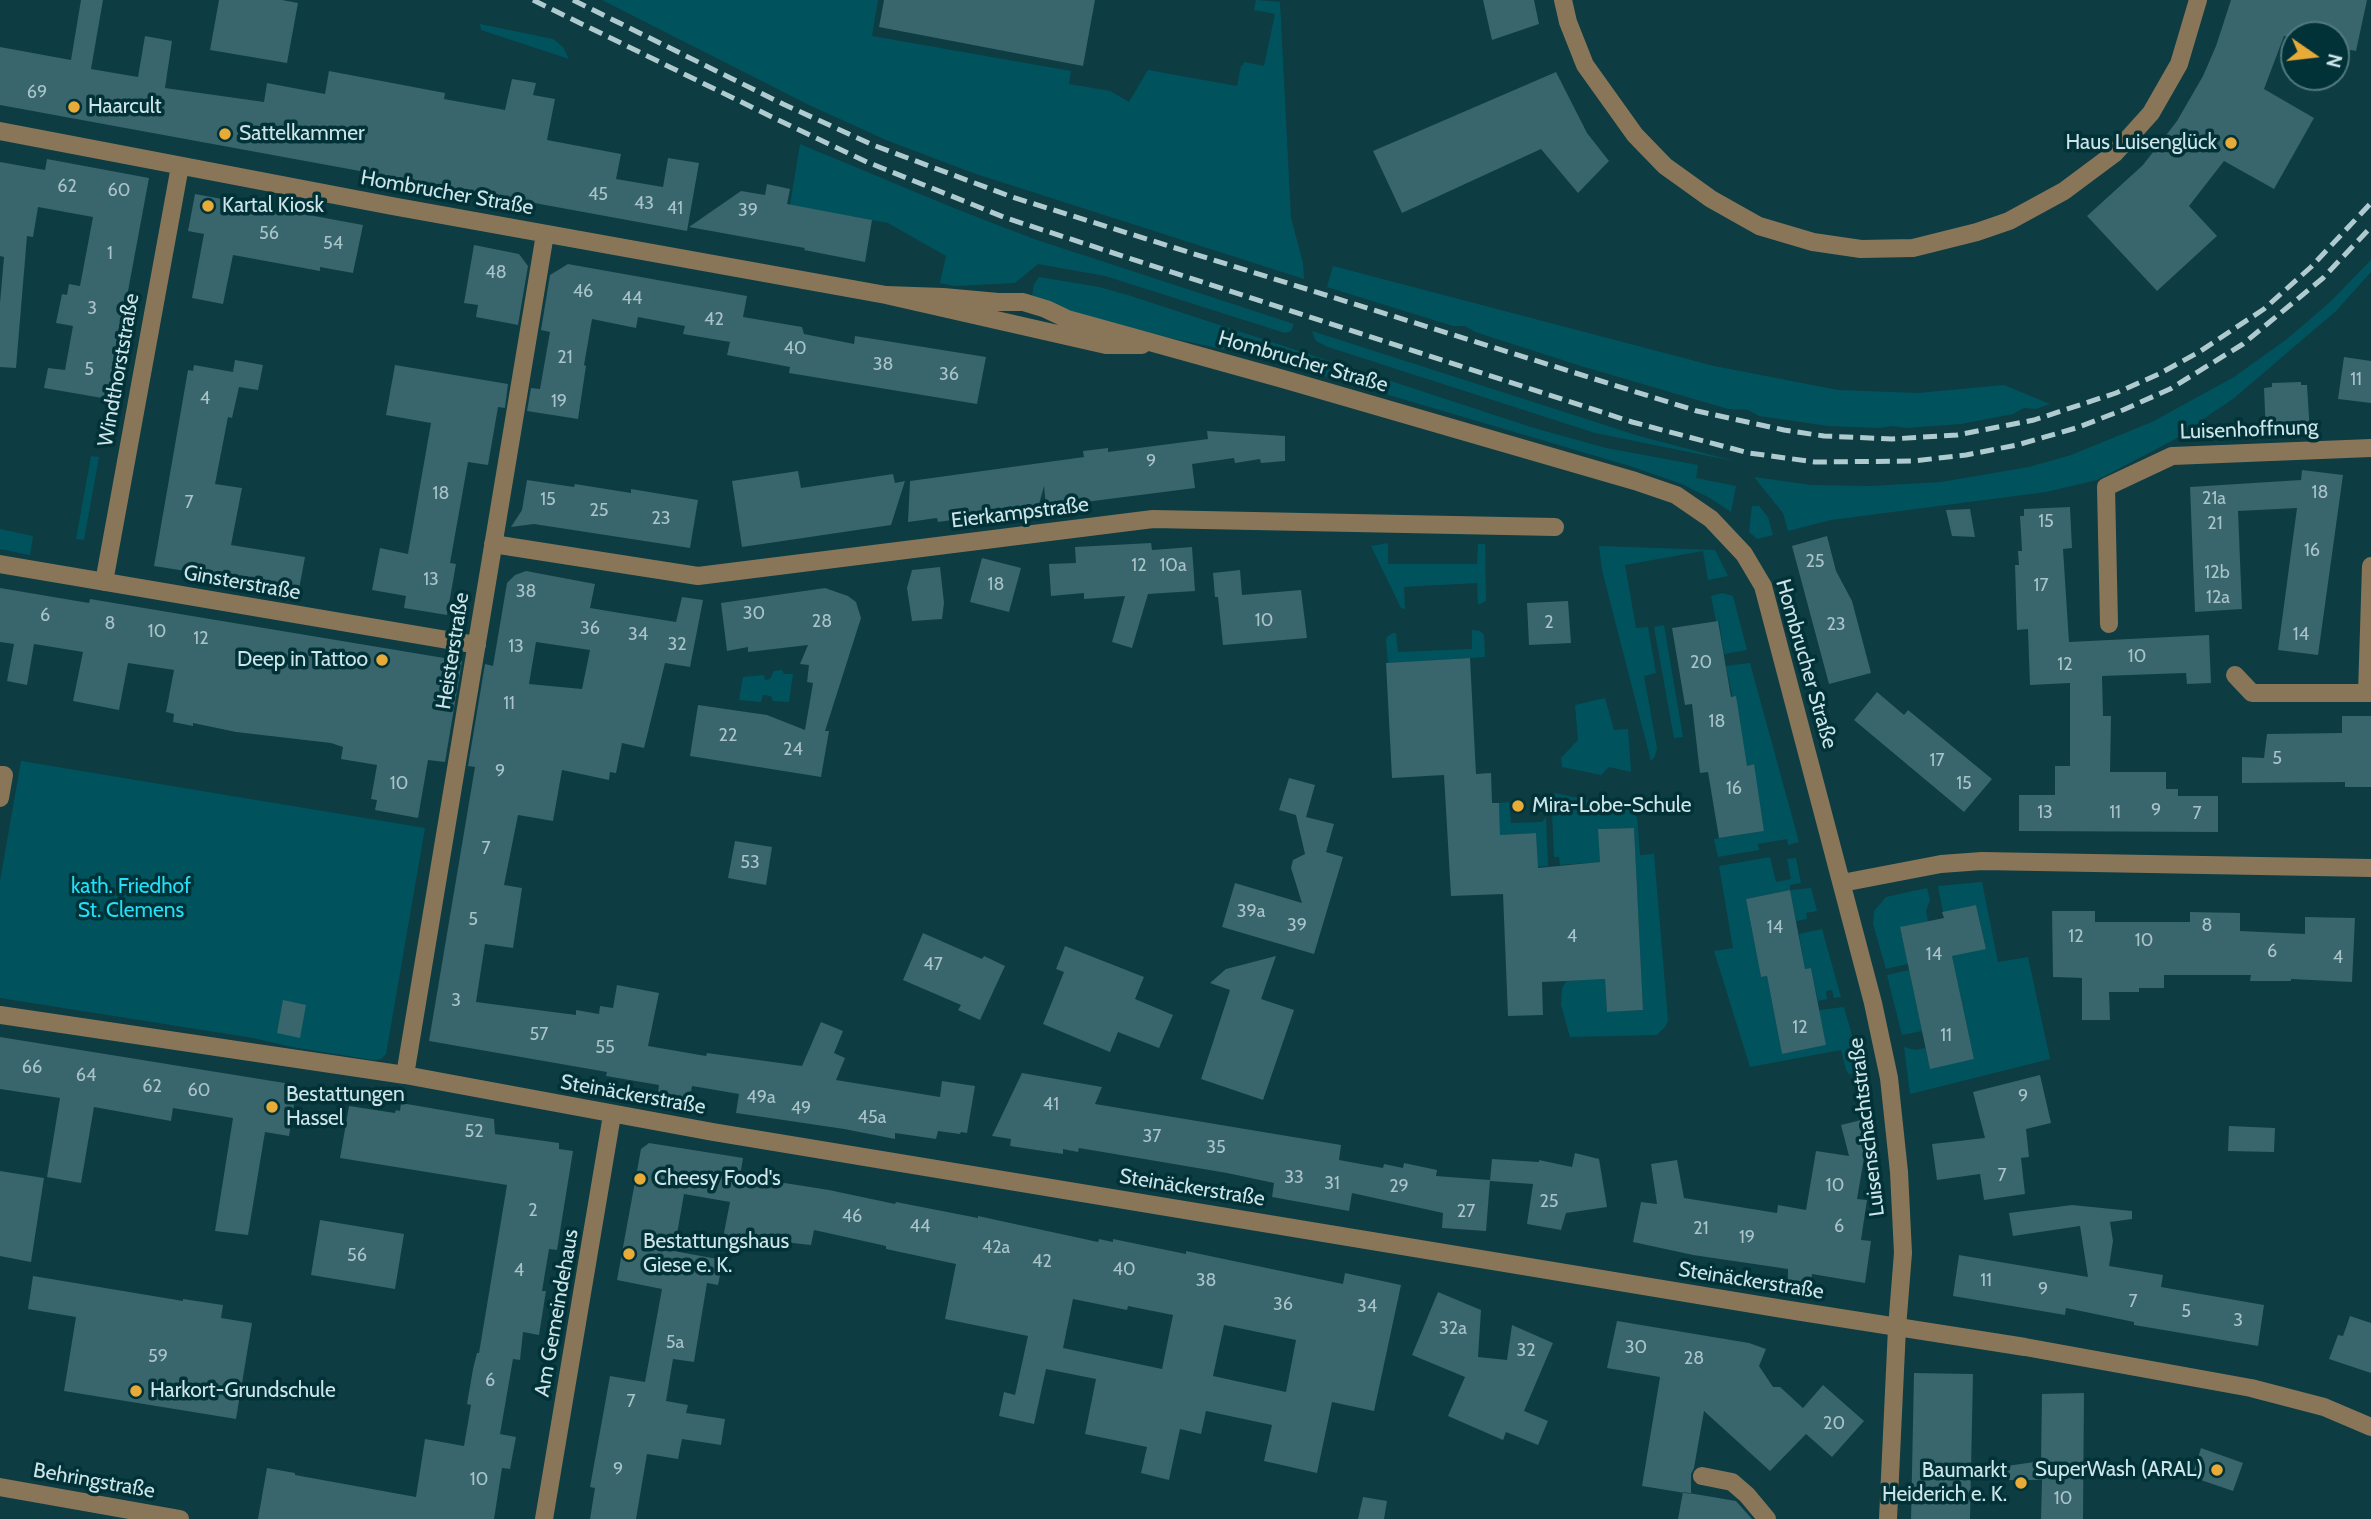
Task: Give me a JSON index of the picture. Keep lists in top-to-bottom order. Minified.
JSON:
{"streets":{"street":["Hombrucher Straße","Windthorststraße","Luisenhoffnung","Eierkampstraße","Ginsterstraße","Heisterstraße","Steinäckerstraße","Luisenschachtstraße","Am Gemeindehaus","Behringstraße"]},"crossings":[["Hombrucher Straße","Windthorststraße"],["Hombrucher Straße","Heisterstraße"],["Hombrucher Straße","Luisenschachtstraße"],["Windthorststraße","Ginsterstraße"],["Eierkampstraße","Heisterstraße"],["Ginsterstraße","Heisterstraße"],["Heisterstraße","Steinäckerstraße"],["Steinäckerstraße","Luisenschachtstraße"],["Steinäckerstraße","Am Gemeindehaus"]],"parks":["kath. Friedhof St. Clemens"],"places":["Haarcult","Sattelkammer","Haus Luisenglück","Kartal Kiosk","Deep in Tattoo","Mira-Lobe-Schule","Bestattungen Hassel","Cheesy Food's","Bestattungshaus Giese e. K.","Harkort-Grundschule","SuperWash (ARAL)","Baumarkt Heiderich e. K."],"house_numbers":["69","62","60","45","43","41","39","56","54","1","48","46","44","3","42","40","21","38","5","36","11","4","19","9","18","18","21a","15","7","25","23","15","21","16","25","12","10a","12b","13","18","17","38","12a","30","6","10","28","2","8","23","36","10","34","14","12","32","13","10","20","12","11","18","22","24","5","17","9","10","15","16","9","13","11","7","7","53","39a","5","39","8","14","4","12","10","6","14","4","47","3","12","57","11","55","66","64","62","60","9","49a","41","49","45a","52","37","35","7","33","31","10","29","25","2","27","46","44","6","21","19","42a","56","42","40","4","38","11","9","7","36","34","5","3","32a","5a","30","32","59","28","6","7","20","9","10","10"],"north":"right"}
